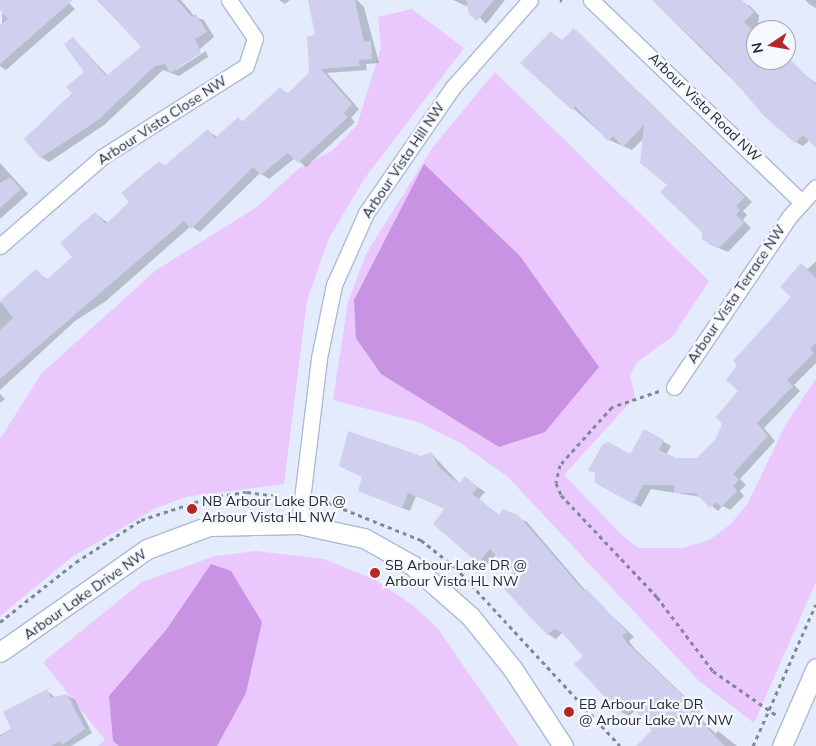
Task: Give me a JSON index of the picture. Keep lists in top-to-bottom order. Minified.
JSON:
{"streets":{"street":["Arbour Vista Road NW","Arbour Vista Close NW","Arbour Vista Hill NW","Arbour Vista Terrace NW","Arbour Lake Drive NW"]},"crossings":[["Arbour Vista Road NW","Arbour Vista Terrace NW"],["Arbour Vista Hill NW","Arbour Lake Drive NW"]],"places":["NB Arbour Lake DR @ Arbour Vista HL NW","SB Arbour Lake DR @ Arbour Vista HL NW","EB Arbour Lake DR @ Arbour Lake WY NW"],"north":"left"}
